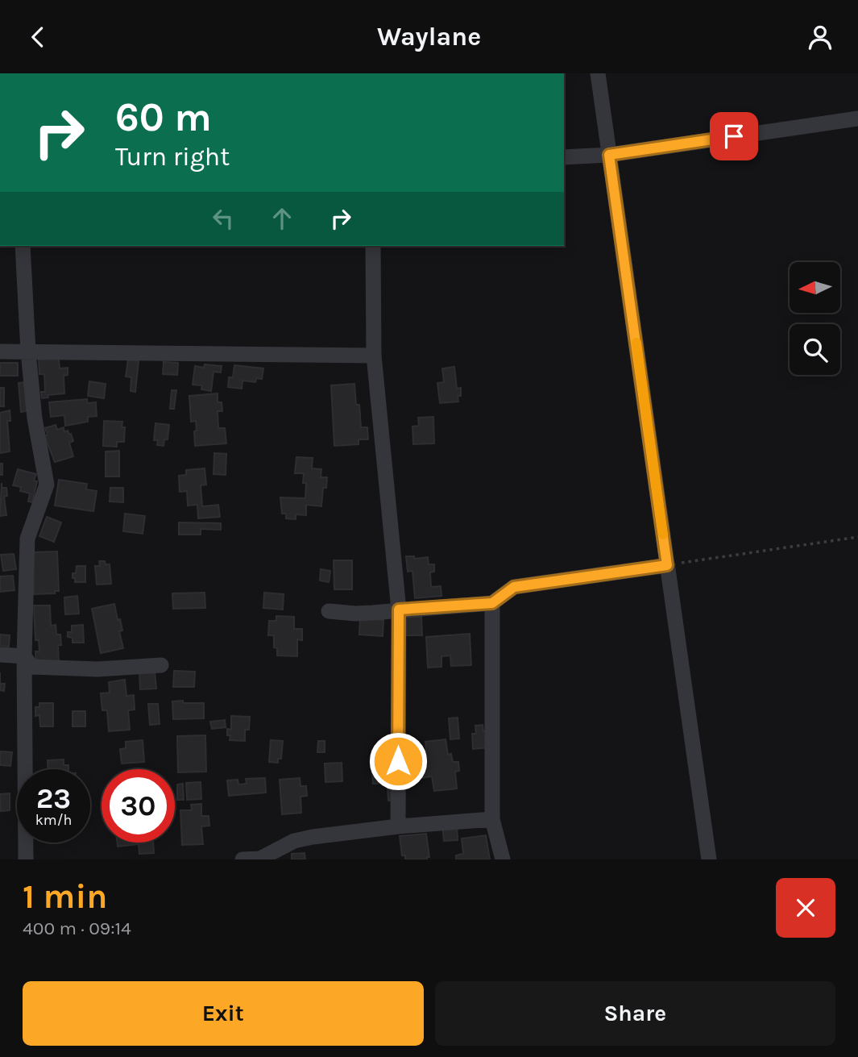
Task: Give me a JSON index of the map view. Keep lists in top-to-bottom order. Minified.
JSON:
{"north":"left","page":{"header":"Waylane","turn":["60 m","Turn right"],"speed":"23 km/h","limit":"30","heading":["1 min","400 m · 09:14"],"buttons":["Exit","Share"]}}
